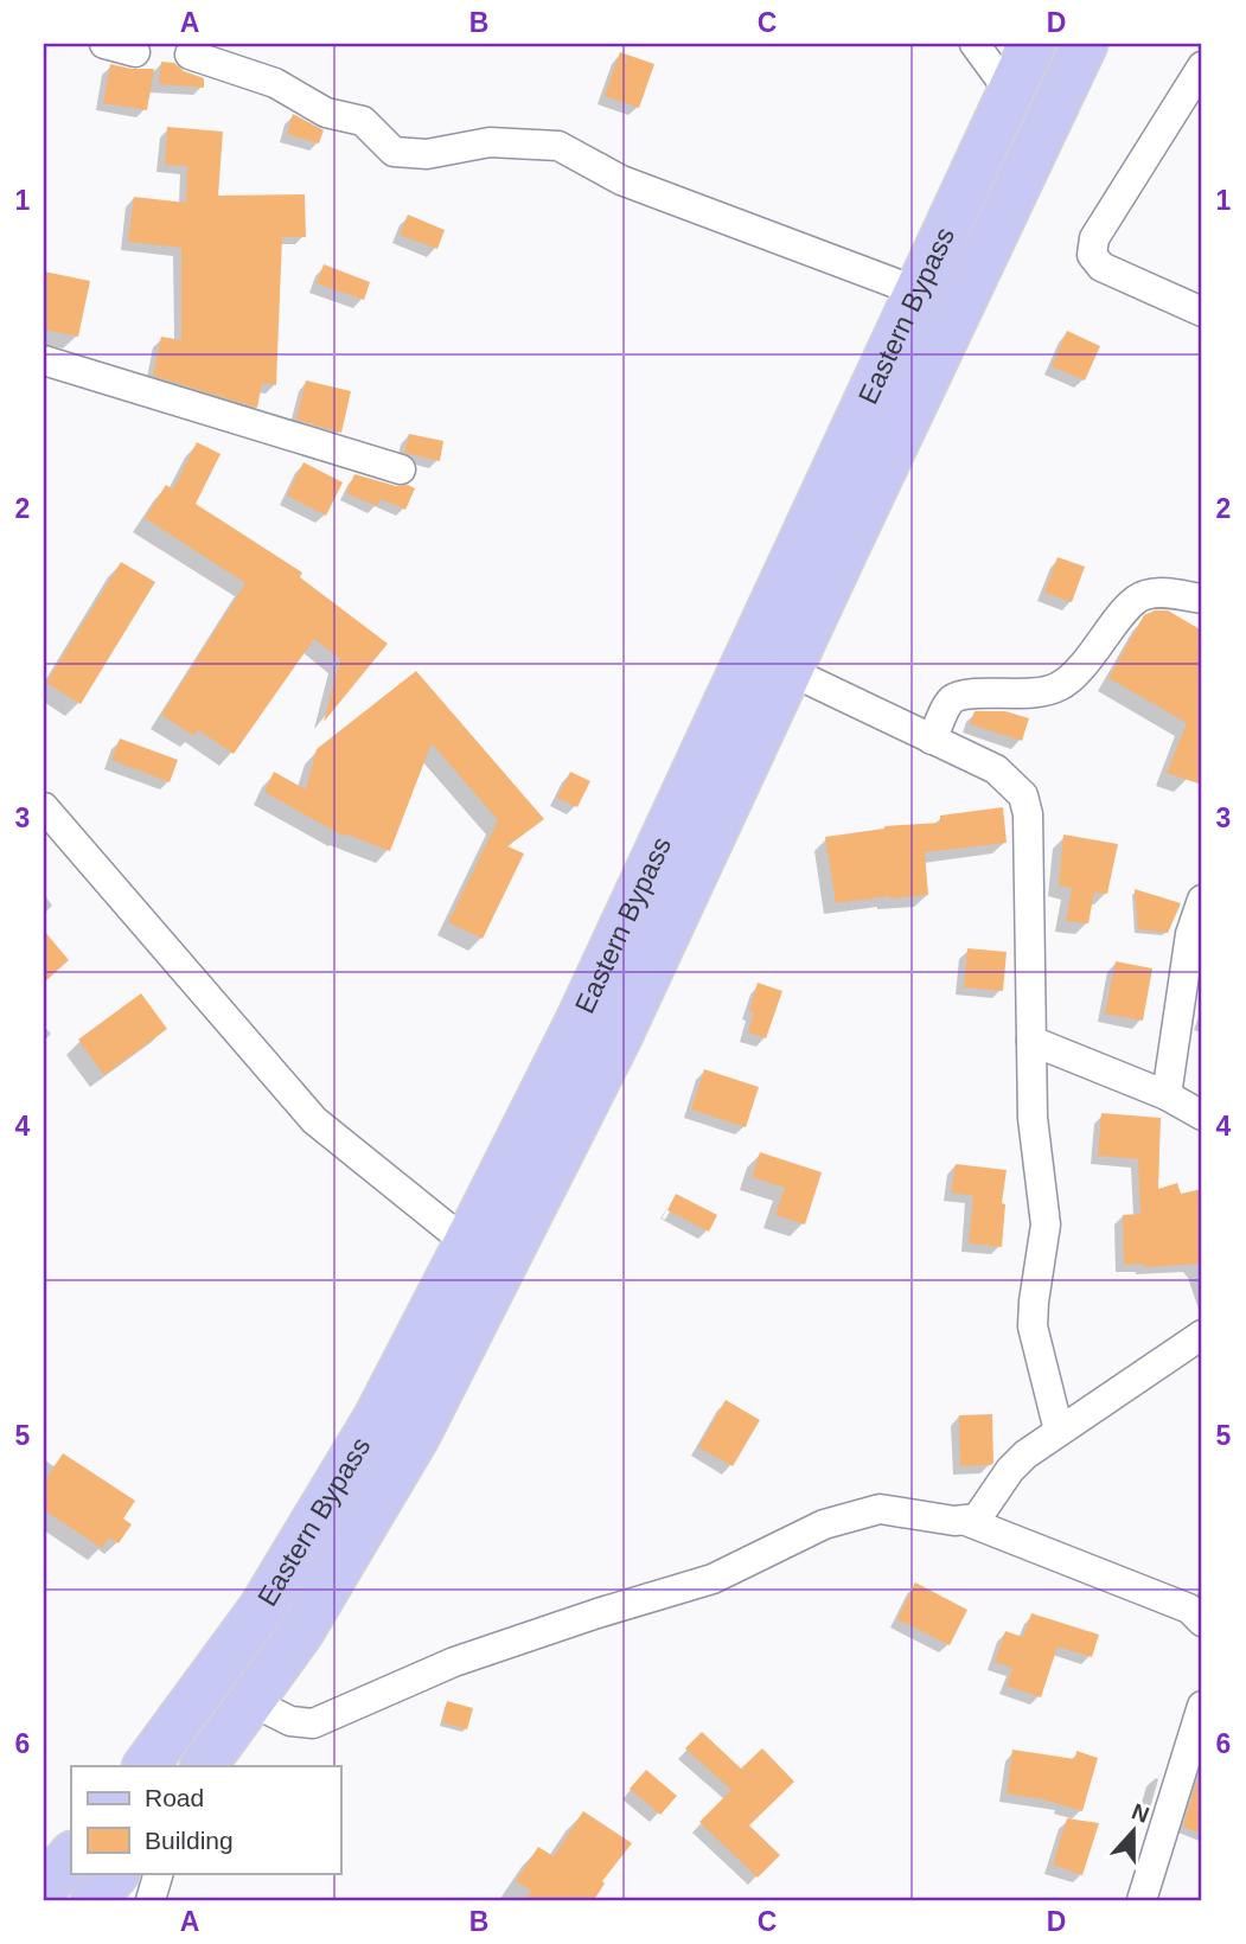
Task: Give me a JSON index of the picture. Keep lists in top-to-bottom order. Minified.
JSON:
{"streets":{"main road":["Eastern Bypass"]},"legend":["Road","Building"],"north":"top","grid":{"columns":["A","B","C","D"],"rows":["1","2","3","4","5","6"]}}
